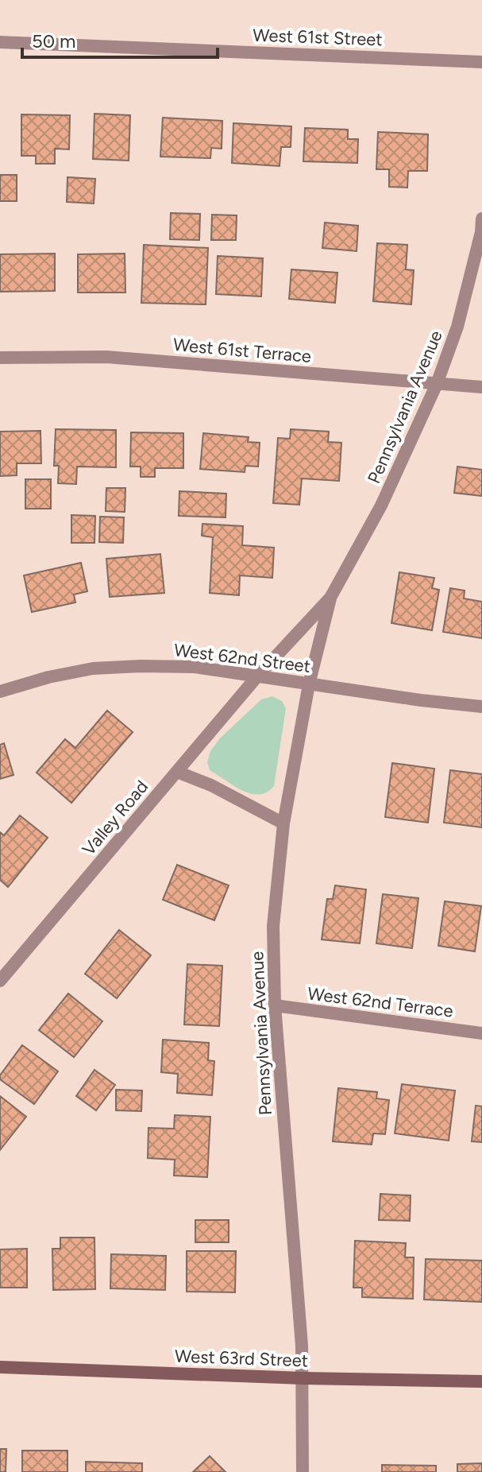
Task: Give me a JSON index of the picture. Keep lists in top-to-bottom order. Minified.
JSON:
{"streets":{"main road":["West 63rd Street"],"street":["West 61st Street","West 61st Terrace","Pennsylvania Avenue","West 62nd Street","Valley Road","West 62nd Terrace"]},"crossings":[["West 61st Terrace","Pennsylvania Avenue"],["Pennsylvania Avenue","West 62nd Street"],["Pennsylvania Avenue","Valley Road"],["Pennsylvania Avenue","West 62nd Terrace"],["Pennsylvania Avenue","West 63rd Street"],["West 62nd Street","Valley Road"]],"scale_bar":"50 m"}
